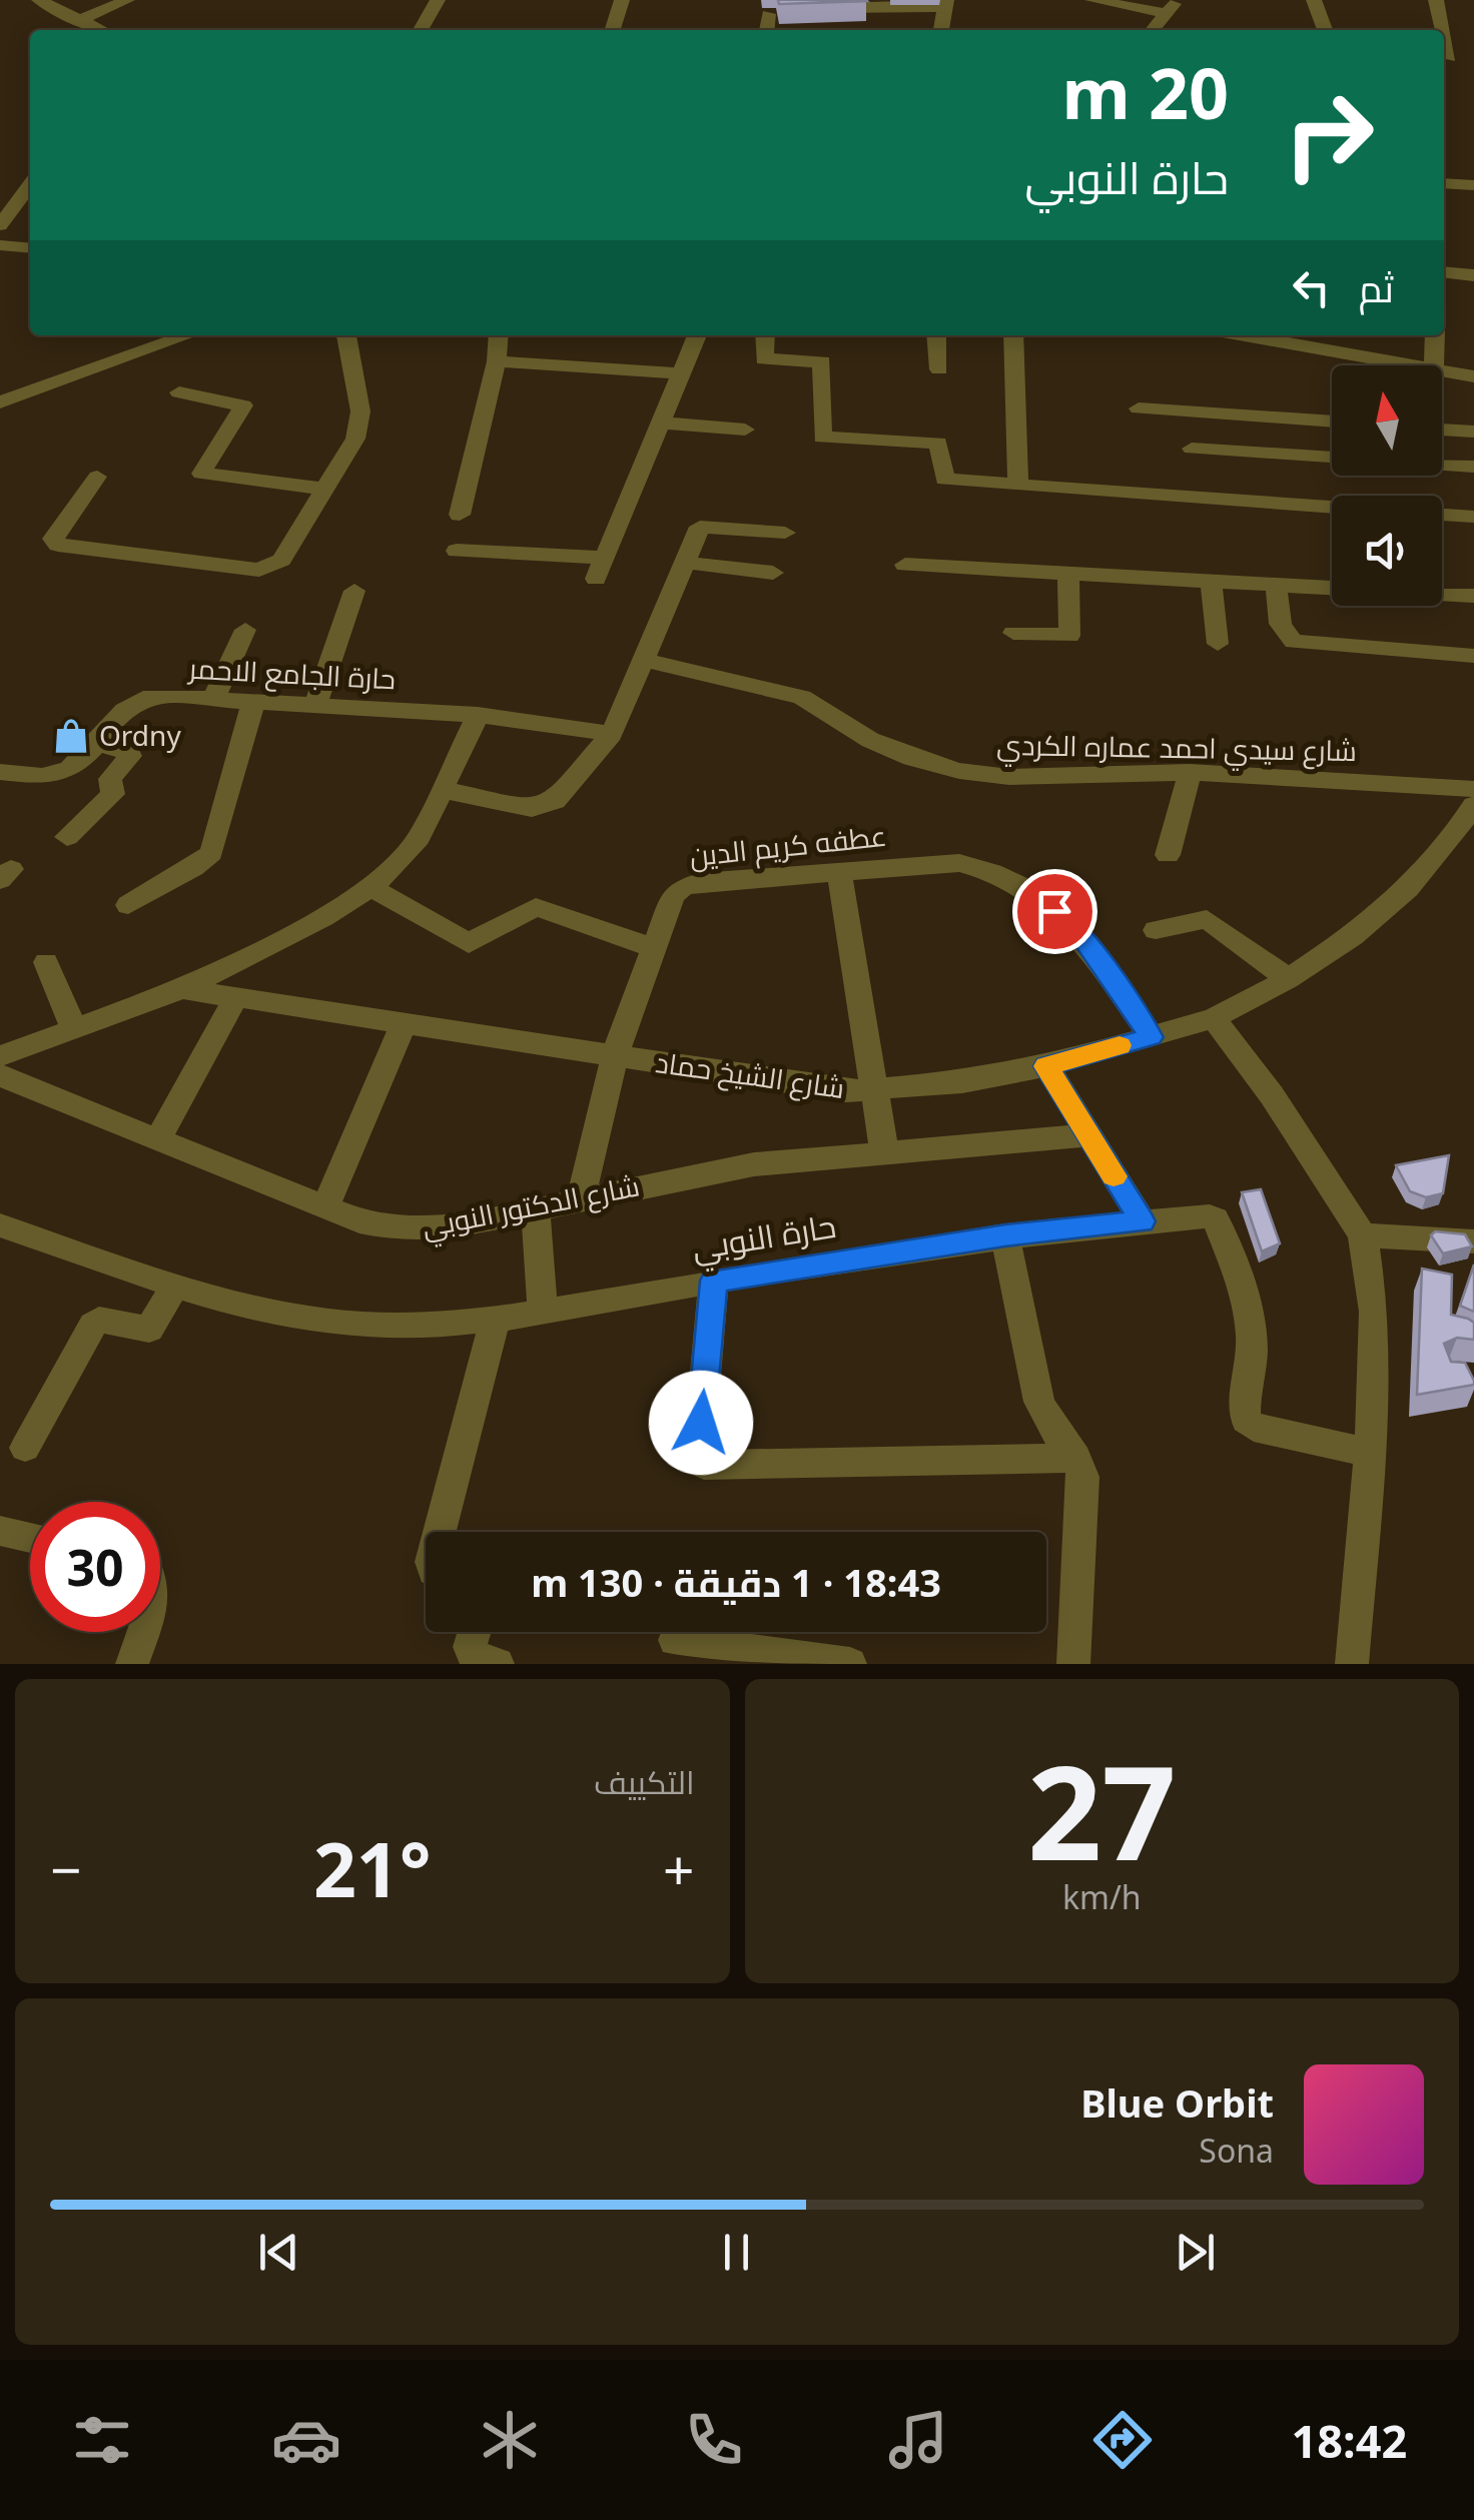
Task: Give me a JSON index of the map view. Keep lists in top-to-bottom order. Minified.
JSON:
{"streets":{"street":["حارة الجامع الاحمر","شارع سيدي احمد عماره الكردي","عطفه كريم الدين","شارع الشيخ حماد","شارع الدكتور النوبي","حارة النوبي"]},"crossings":[["عطفه كريم الدين","شارع الشيخ حماد"],["عطفه كريم الدين","شارع الدكتور النوبي"]],"places":{"shop":["Ordny"]},"north":"top","page":{"turn":["20 m","حارة النوبي"],"then":"ثم","limit":"30","trip":"18:43 · 1 دقيقة · 130 m","tile":[["27","km/h"],"التكييف"],"heat":["−","21°","+"],"song":["Blue Orbit","Sona"],"tabs":"18:42"}}
